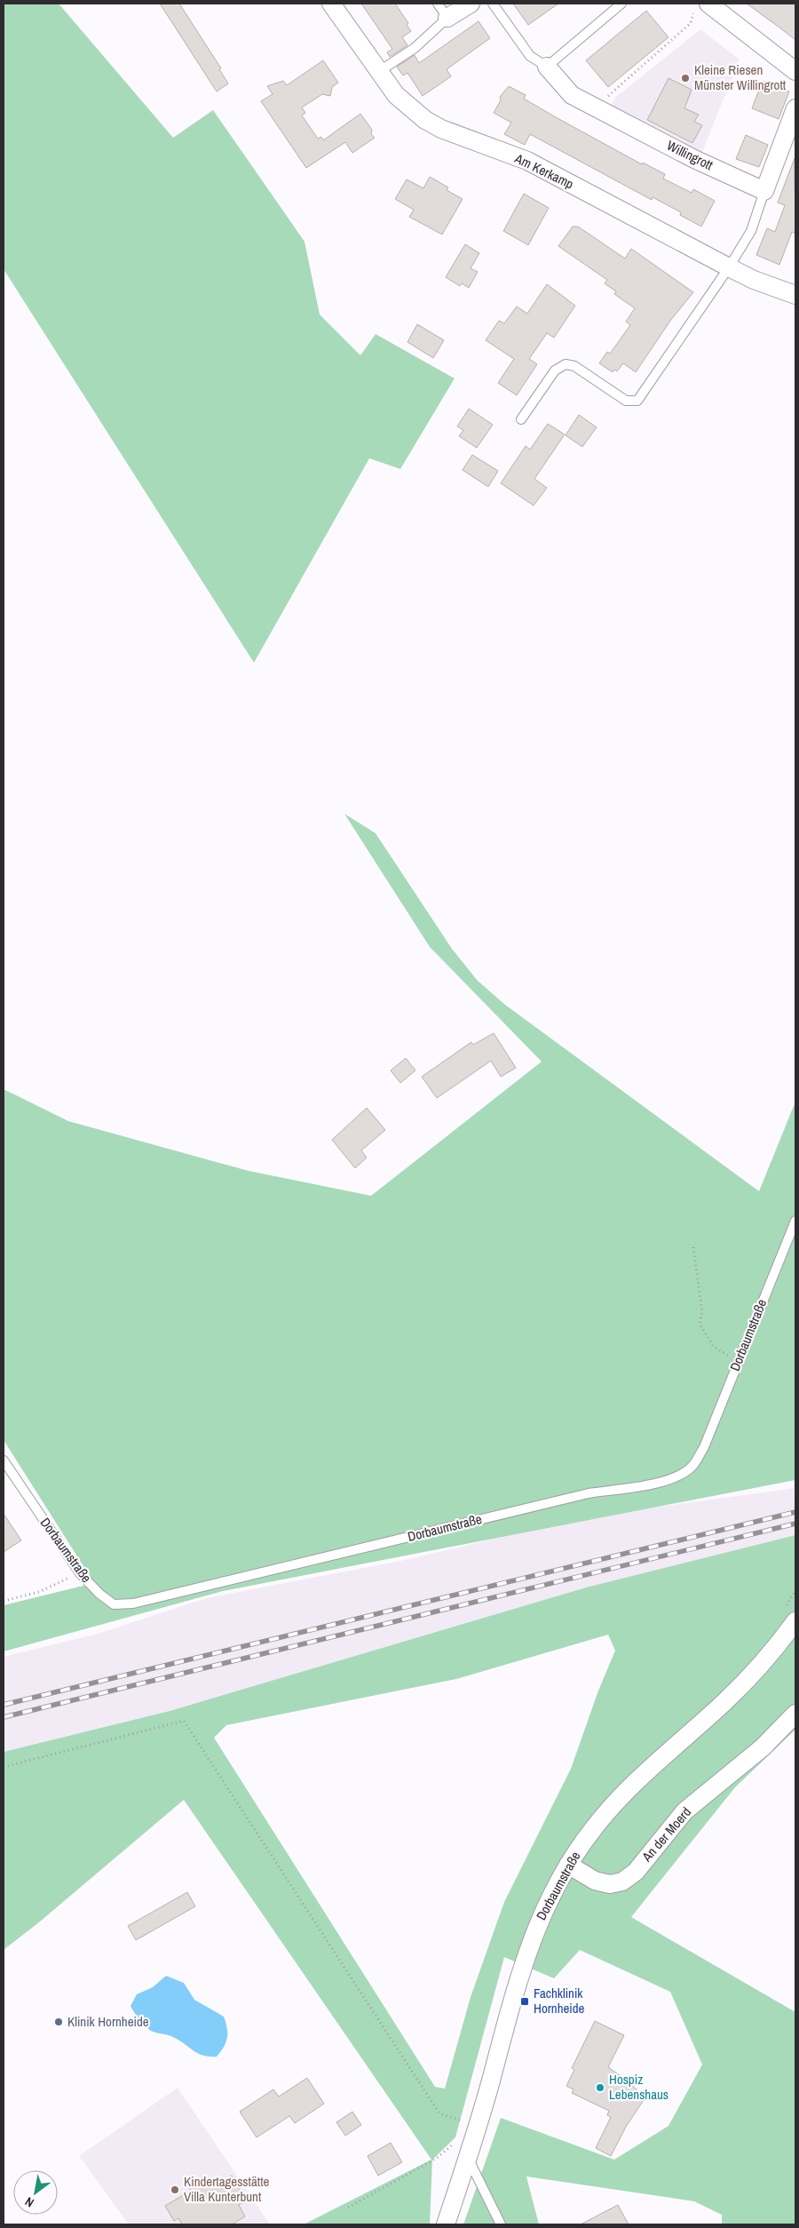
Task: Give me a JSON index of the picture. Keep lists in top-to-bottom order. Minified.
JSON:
{"streets":{"street":["Willingrott","Am Kerkamp","Dorbaumstraße","An der Moerd"]},"crossings":[["Dorbaumstraße","An der Moerd"]],"places":{"other":["Kleine Riesen Münster Willingrott","Klinik Hornheide","Hospiz Lebenshaus","Kindertagesstätte Villa Kunterbunt"],"transit":["Fachklinik Hornheide"]},"north":"bottom left"}
